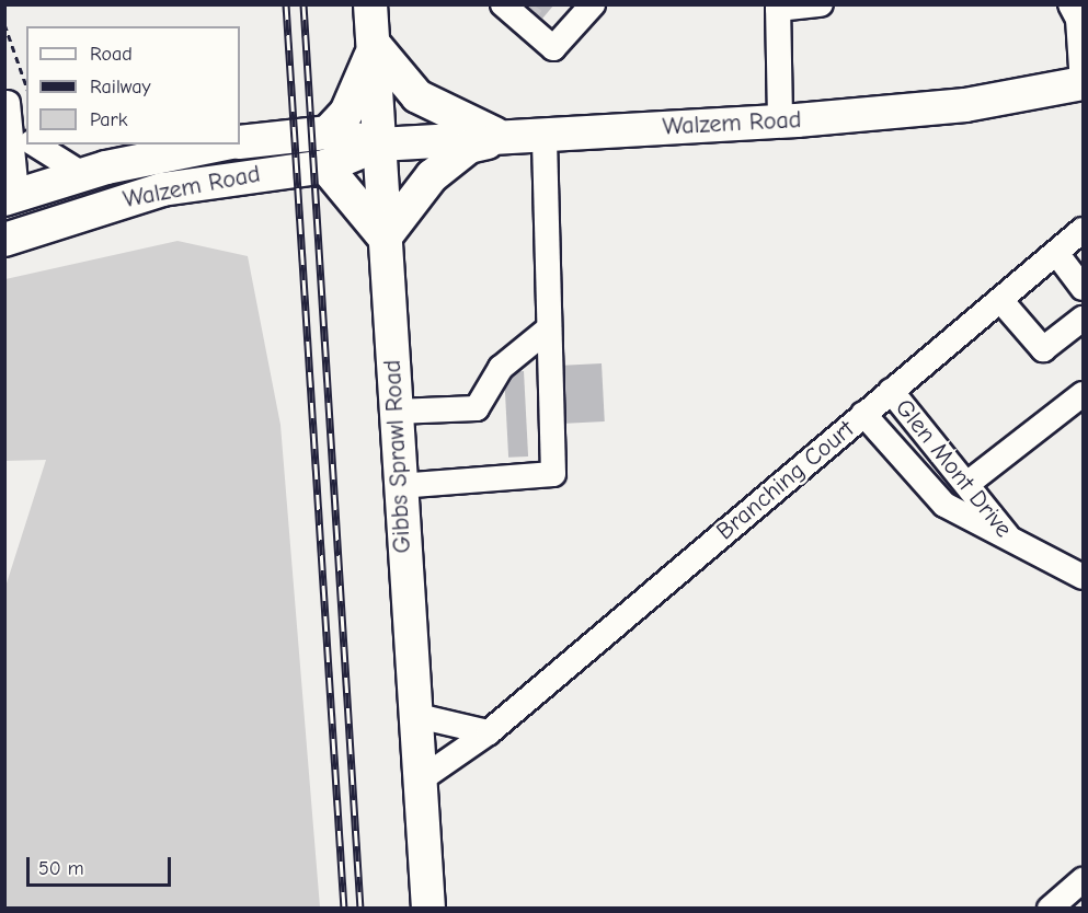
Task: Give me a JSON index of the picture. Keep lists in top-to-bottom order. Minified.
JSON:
{"streets":{"main road":["Walzem Road","Gibbs Sprawl Road"],"street":["Glen Mont Drive","Branching Court"]},"crossings":[["Walzem Road","Gibbs Sprawl Road"],["Gibbs Sprawl Road","Branching Court"],["Glen Mont Drive","Branching Court"]],"legend":["Road","Railway","Park"],"scale_bar":"50 m"}
